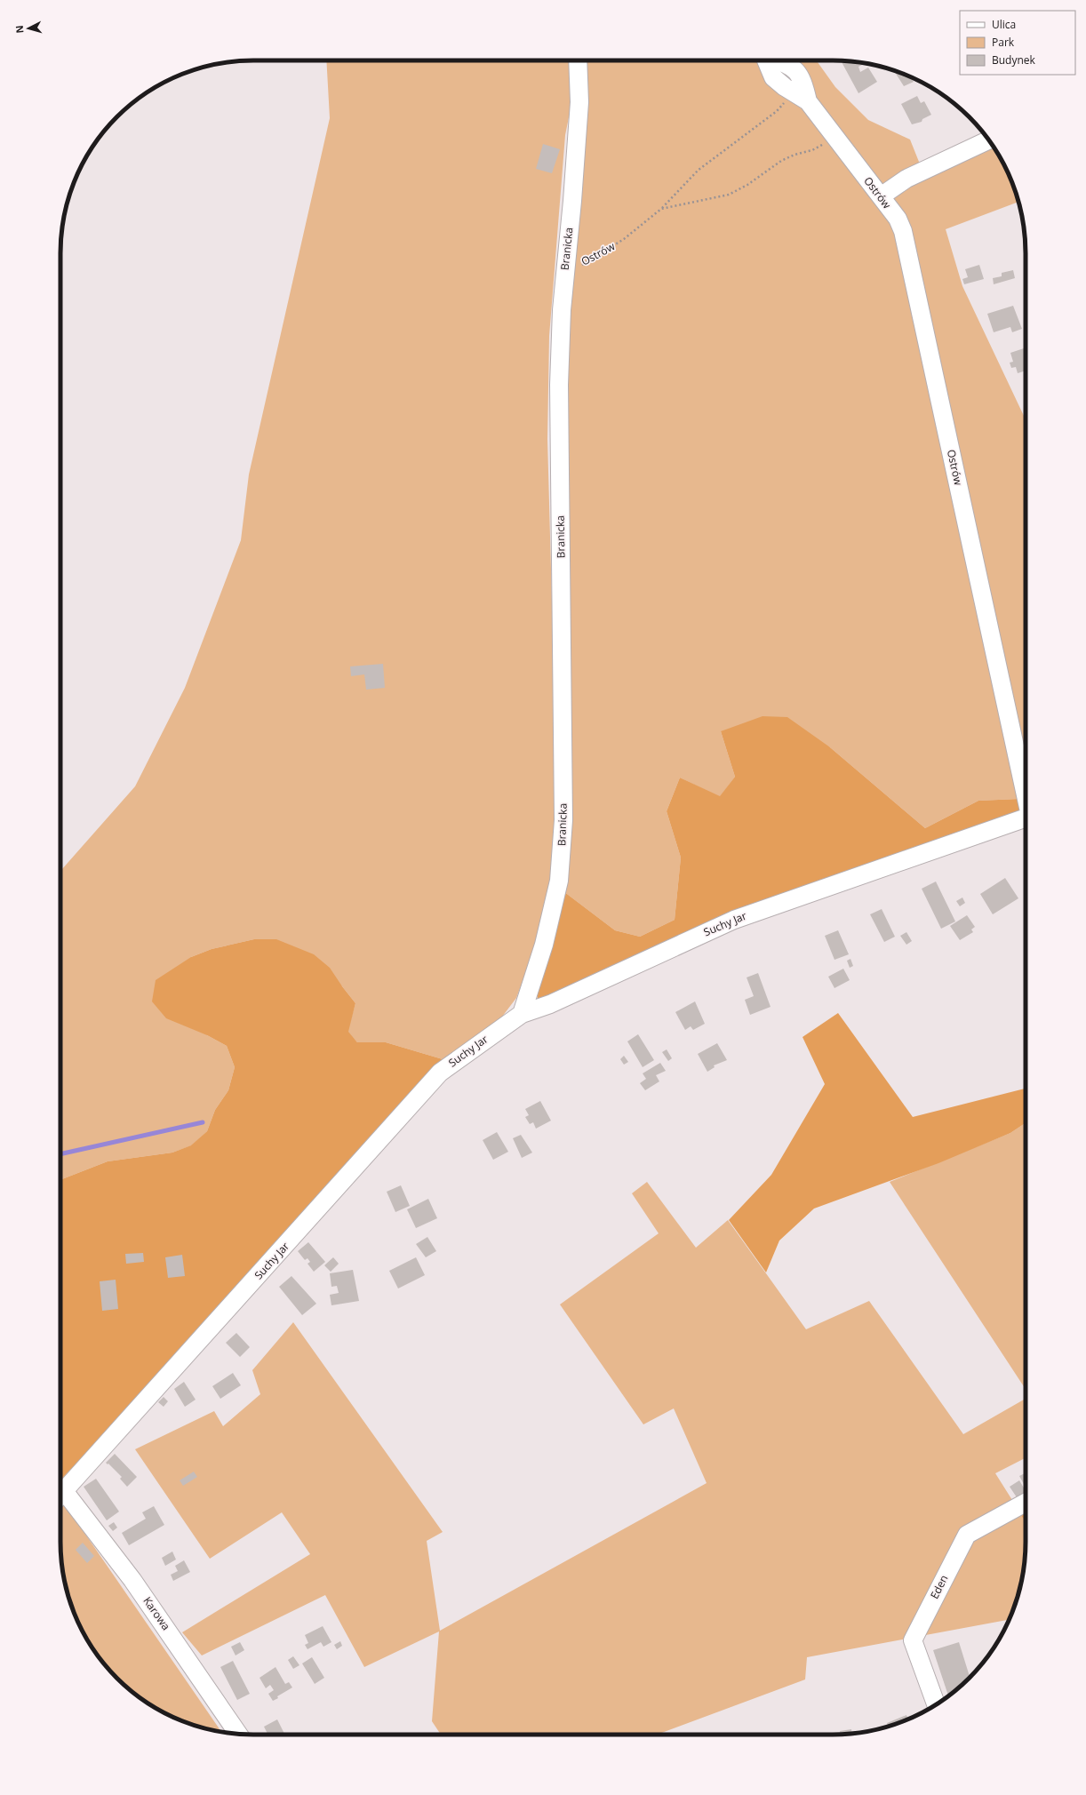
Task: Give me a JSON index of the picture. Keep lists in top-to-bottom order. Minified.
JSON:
{"streets":{"street":["Ostrów","Branicka","Suchy Jar","Eden","Karowa"]},"crossings":[["Ostrów","Branicka"],["Branicka","Suchy Jar"]],"legend":["Ulica","Park","Budynek"],"north":"left"}
